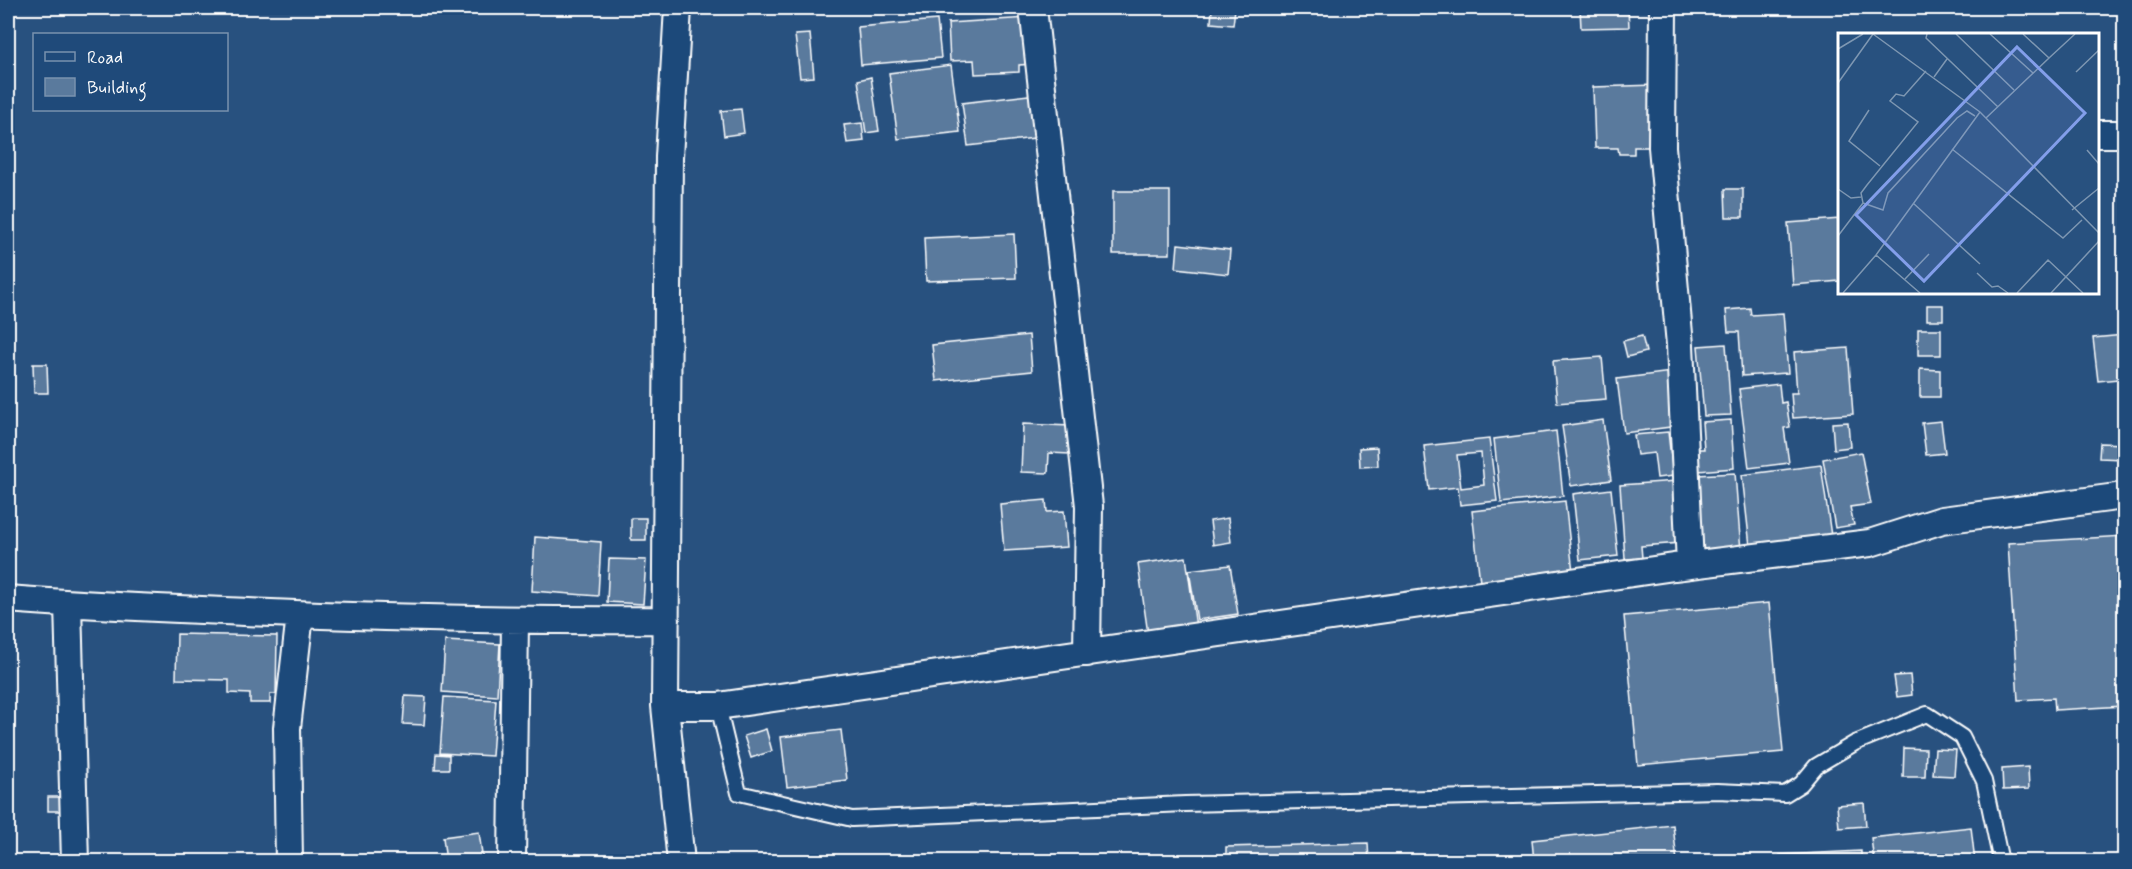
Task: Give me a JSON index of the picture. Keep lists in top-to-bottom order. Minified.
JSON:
{"legend":["Road","Building"]}
